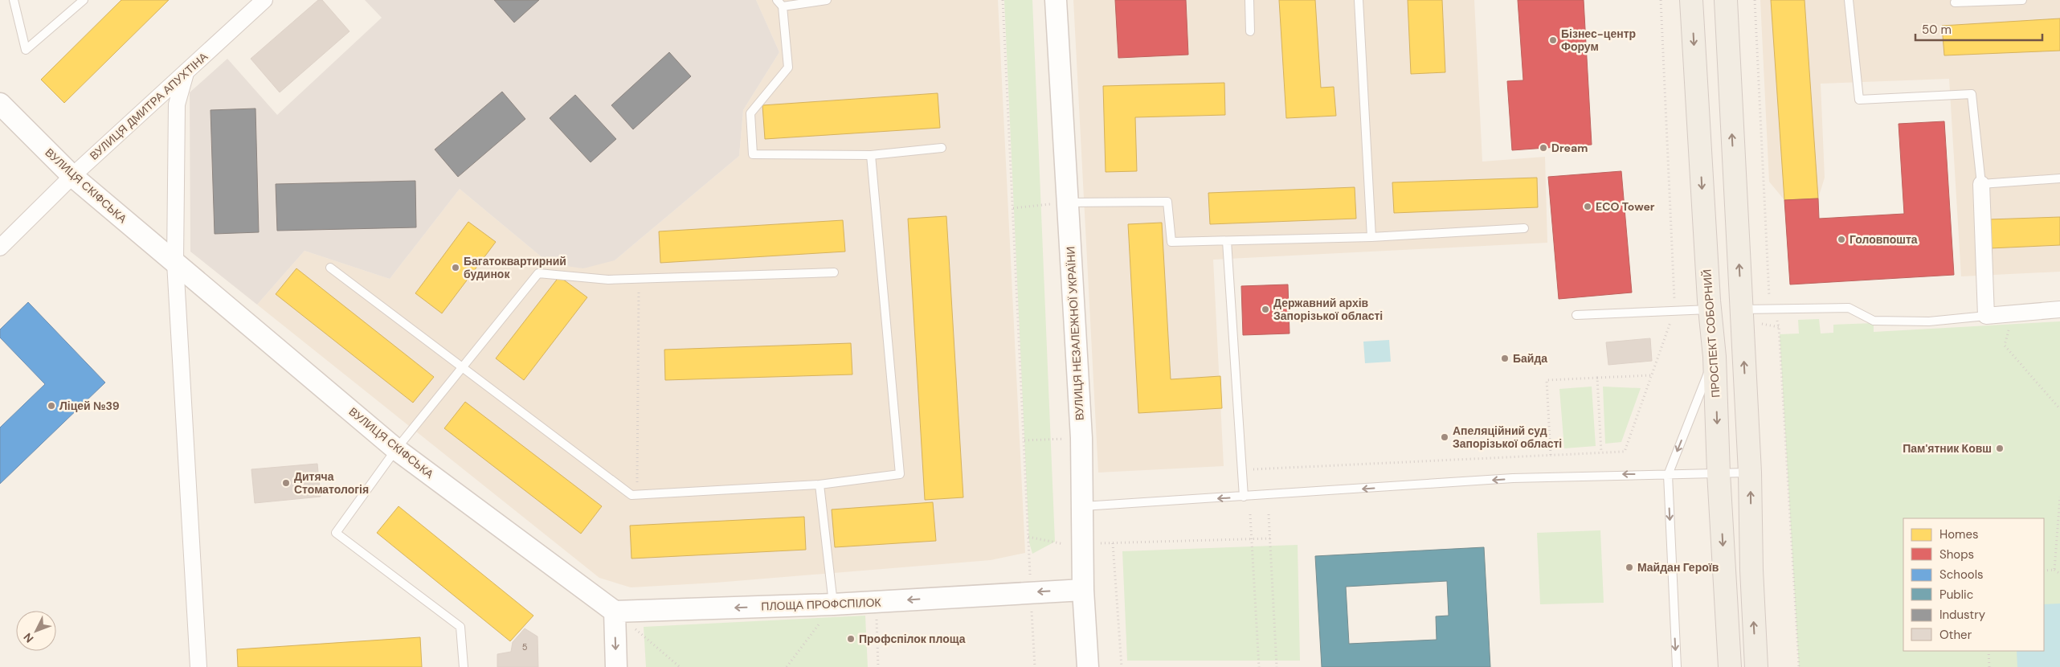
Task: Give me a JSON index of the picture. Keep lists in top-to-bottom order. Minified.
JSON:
{"streets":{"main road":["ПРОСПЕКТ СОБОРНИЙ"],"street":["ВУЛИЦЯ ДМИТРА АПУХТІНА","ВУЛИЦЯ СКІФСЬКА","ВУЛИЦЯ НЕЗАЛЕЖНОЇ УКРАЇНИ","ПЛОЩА ПРОФСПІЛОК"]},"crossings":[["ВУЛИЦЯ ДМИТРА АПУХТІНА","ВУЛИЦЯ СКІФСЬКА"],["ВУЛИЦЯ СКІФСЬКА","ПЛОЩА ПРОФСПІЛОК"],["ВУЛИЦЯ НЕЗАЛЕЖНОЇ УКРАЇНИ","ПЛОЩА ПРОФСПІЛОК"]],"one_way":["ПЛОЩА ПРОФСПІЛОК"],"places":["Бізнес-центр Форум","Dream","ECO Tower","Головпошта","Багатоквартирний будинок","Державний архів Запорізької області","Байда","Ліцей №39","Апеляційний суд Запорізької області","Пам'ятник Ковш","Дитяча Стоматологія","Майдан Героїв","Профспілок площа"],"house_numbers":["5"],"legend":["Homes","Shops","Schools","Public","Industry","Other"],"scale_bar":"50 m","north":"bottom left"}
